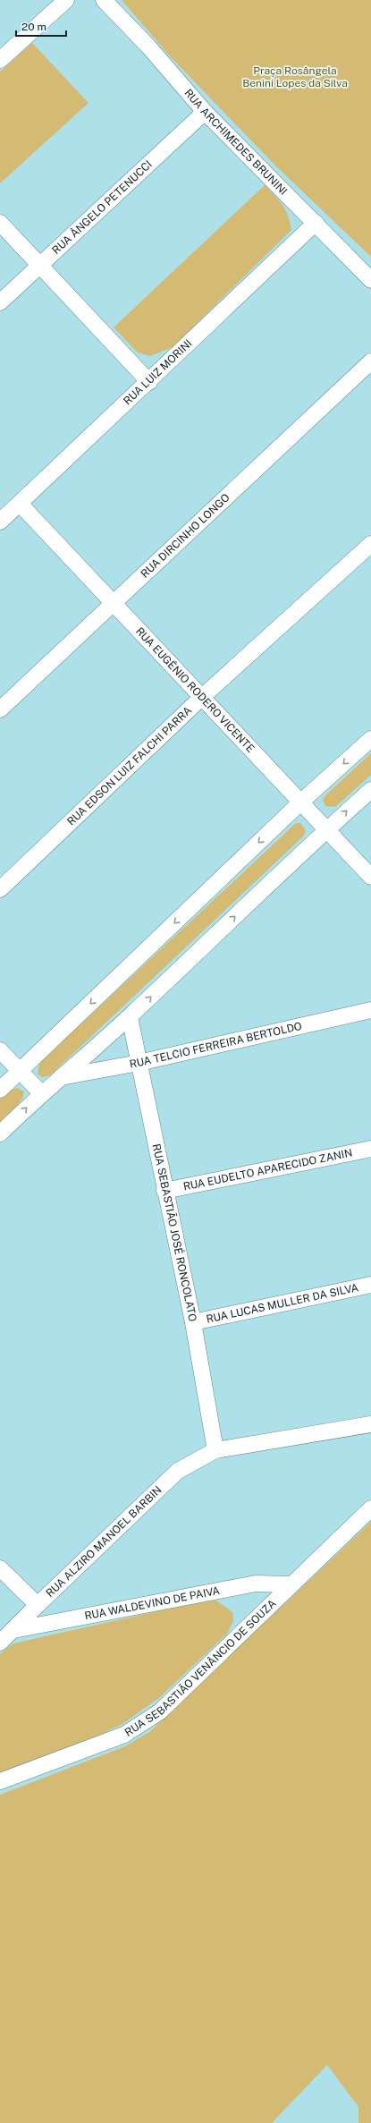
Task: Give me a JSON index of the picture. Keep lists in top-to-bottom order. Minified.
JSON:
{"streets":{"street":["RUA ARCHIMEDES BRUNINI","RUA ÂNGELO PETENUCCI","RUA LUIZ MORINI","RUA DIRCINHO LONGO","RUA EUGÊNIO RODERO VICENTE","RUA EDSON LUIZ FALCHI PARRA","RUA TELCIO FERREIRA BERTOLDO","RUA EUDELTO APARECIDO ZANIN","RUA SEBASTIÃO JOSÉ RONCOLATO","RUA LUCAS MULLER DA SILVA","RUA ALZIRO MANOEL BARBIN","RUA WALDEVINO DE PAIVA","RUA SEBASTIÃO VENÂNCIO DE SOUZA"]},"crossings":[["RUA ARCHIMEDES BRUNINI","RUA ÂNGELO PETENUCCI"],["RUA ARCHIMEDES BRUNINI","RUA LUIZ MORINI"],["RUA LUIZ MORINI","RUA EUGÊNIO RODERO VICENTE"],["RUA DIRCINHO LONGO","RUA EUGÊNIO RODERO VICENTE"],["RUA EUGÊNIO RODERO VICENTE","RUA EDSON LUIZ FALCHI PARRA"],["RUA TELCIO FERREIRA BERTOLDO","RUA SEBASTIÃO JOSÉ RONCOLATO"],["RUA EUDELTO APARECIDO ZANIN","RUA SEBASTIÃO JOSÉ RONCOLATO"],["RUA SEBASTIÃO JOSÉ RONCOLATO","RUA LUCAS MULLER DA SILVA"],["RUA SEBASTIÃO JOSÉ RONCOLATO","RUA ALZIRO MANOEL BARBIN"],["RUA ALZIRO MANOEL BARBIN","RUA WALDEVINO DE PAIVA"],["RUA WALDEVINO DE PAIVA","RUA SEBASTIÃO VENÂNCIO DE SOUZA"]],"parks":["Praça Rosângela Benini Lopes da Silva"],"scale_bar":"20 m"}
